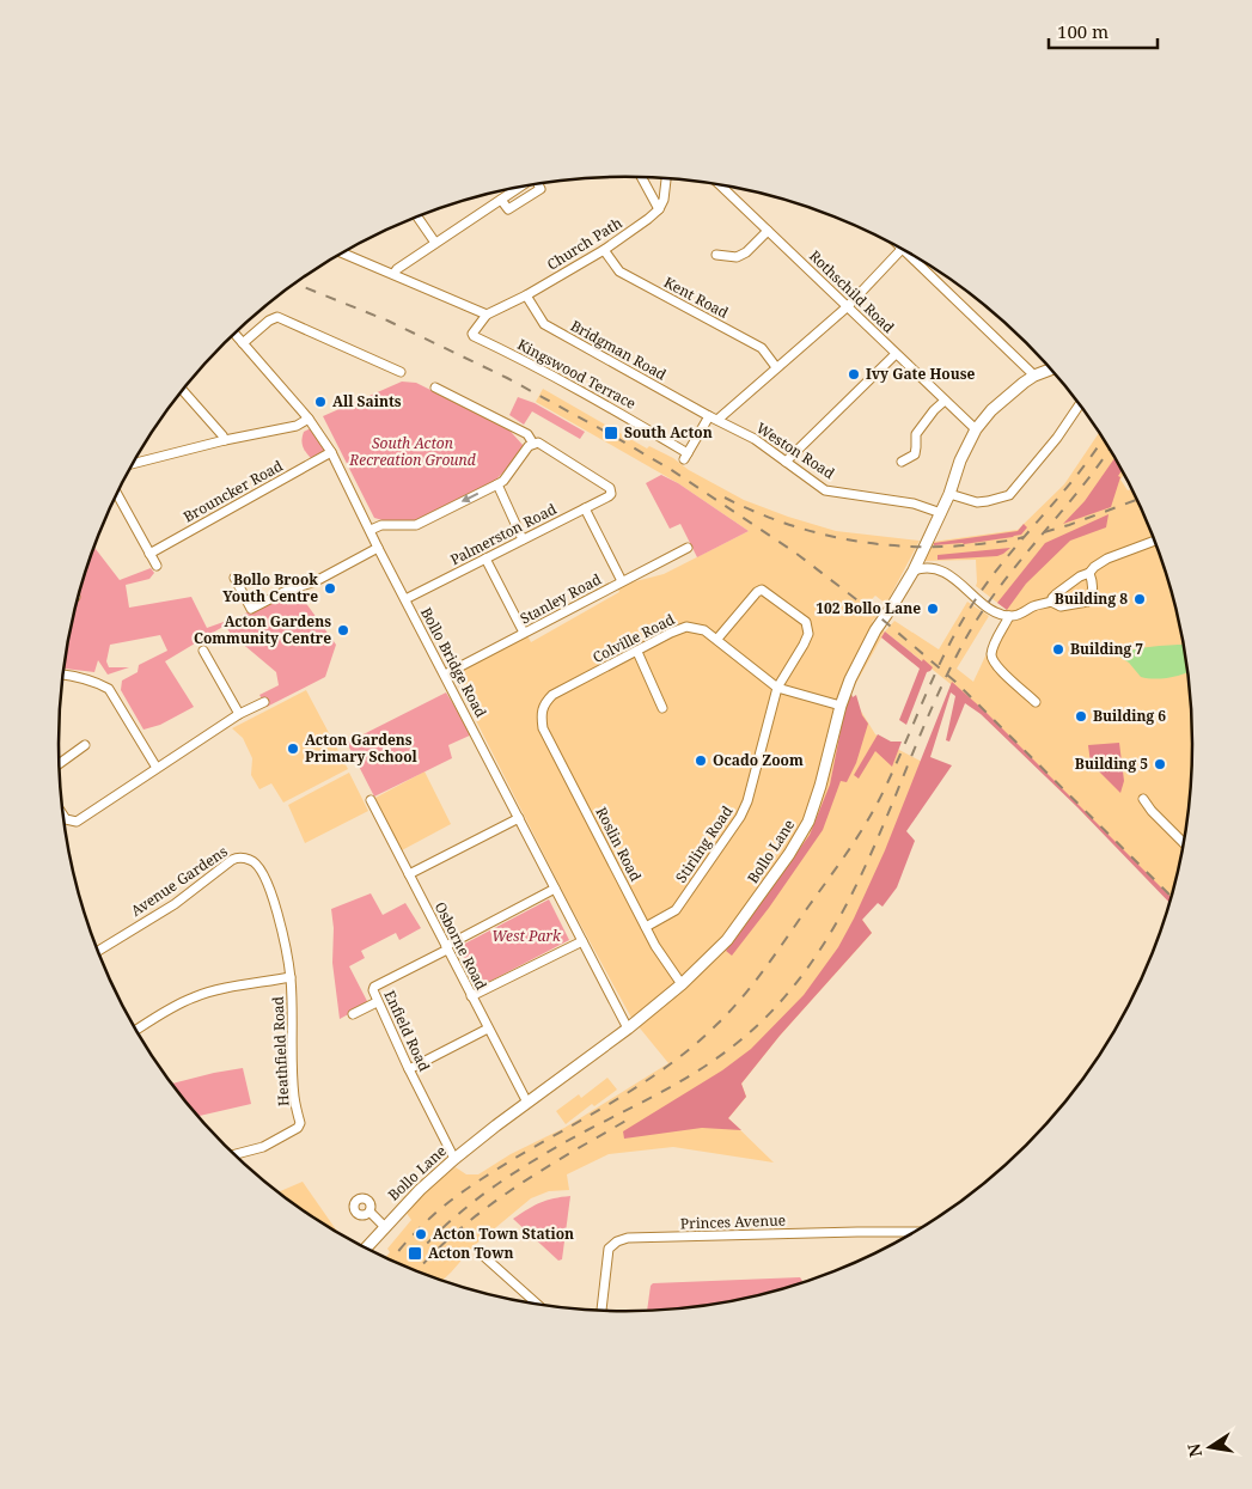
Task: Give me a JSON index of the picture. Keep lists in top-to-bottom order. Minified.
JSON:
{"streets":{"street":["Church Path","Rothschild Road","Kent Road","Bridgman Road","Kingswood Terrace","Weston Road","Brouncker Road","Palmerston Road","Stanley Road","Colville Road","Bollo Bridge Road","Roslin Road","Stirling Road","Bollo Lane","Avenue Gardens","Osborne Road","Enfield Road","Heathfield Road","Princes Avenue"]},"crossings":[["Church Path","Kent Road"],["Church Path","Bridgman Road"],["Church Path","Kingswood Terrace"],["Rothschild Road","Bollo Lane"],["Bridgman Road","Kingswood Terrace"],["Bridgman Road","Weston Road"],["Kingswood Terrace","Weston Road"],["Weston Road","Bollo Lane"],["Brouncker Road","Bollo Bridge Road"],["Palmerston Road","Bollo Bridge Road"],["Stanley Road","Bollo Bridge Road"],["Colville Road","Roslin Road"],["Colville Road","Stirling Road"],["Colville Road","Bollo Lane"],["Bollo Bridge Road","Bollo Lane"],["Roslin Road","Stirling Road"],["Roslin Road","Bollo Lane"],["Bollo Lane","Osborne Road"],["Bollo Lane","Enfield Road"],["Avenue Gardens","Heathfield Road"],["Osborne Road","Enfield Road"]],"parks":["South Acton Recreation Ground","West Park"],"places":{"other":["Ivy Gate House","All Saints","Bollo Brook Youth Centre","Building 8","102 Bollo Lane","Acton Gardens Community Centre","Building 7","Building 6","Acton Gardens Primary School","Ocado Zoom","Building 5","Acton Town Station"],"transit":["South Acton","Acton Town"]},"scale_bar":"100 m","north":"left"}
